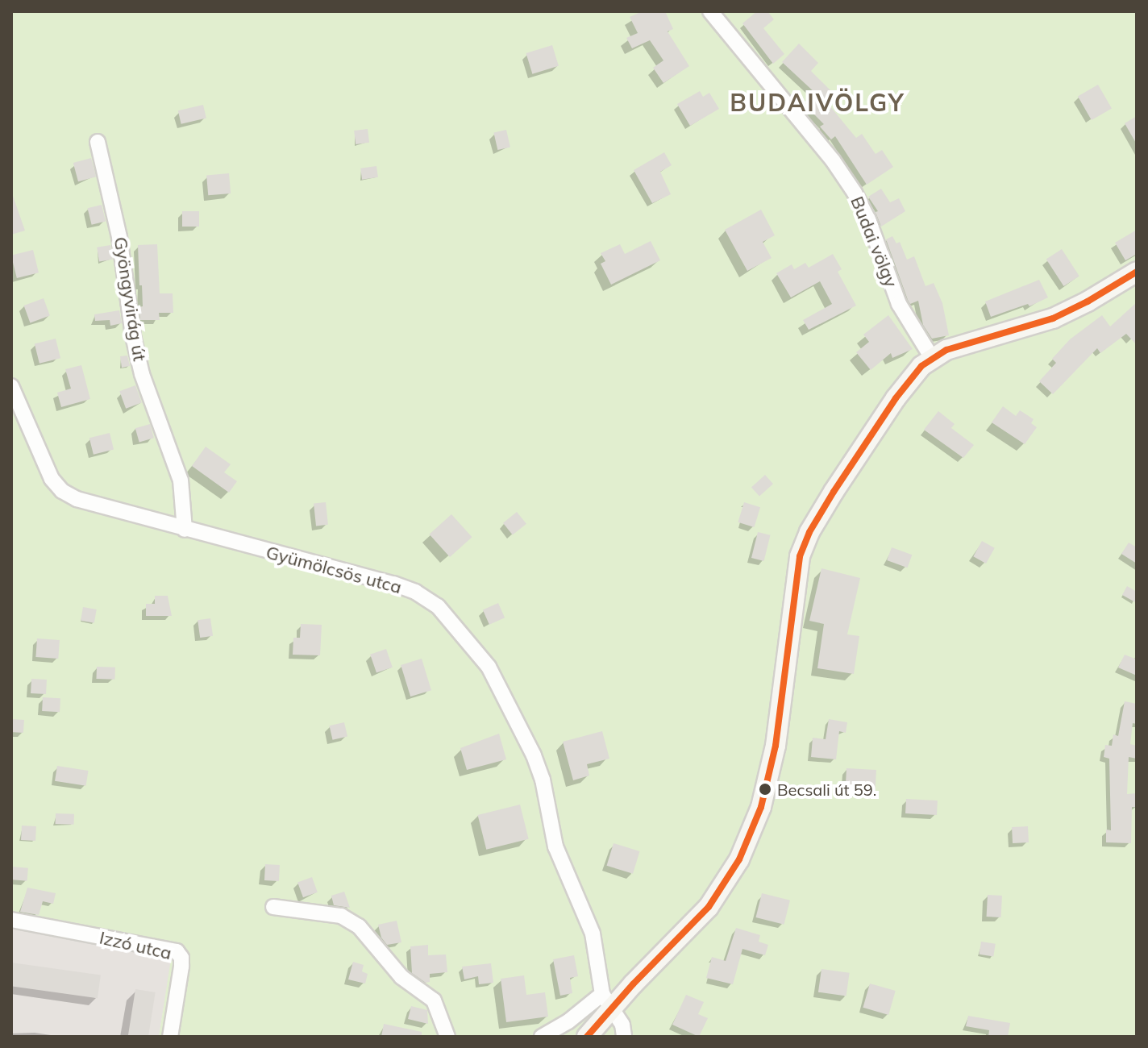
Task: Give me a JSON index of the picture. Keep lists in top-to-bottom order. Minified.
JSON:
{"streets":{"street":["Budai völgy","Gyöngyvirág út","Gyümölcsös utca","Izzó utca"]},"crossings":[["Gyöngyvirág út","Gyümölcsös utca"]],"districts":["BUDAIVÖLGY"],"places":["Becsali út 59."]}
